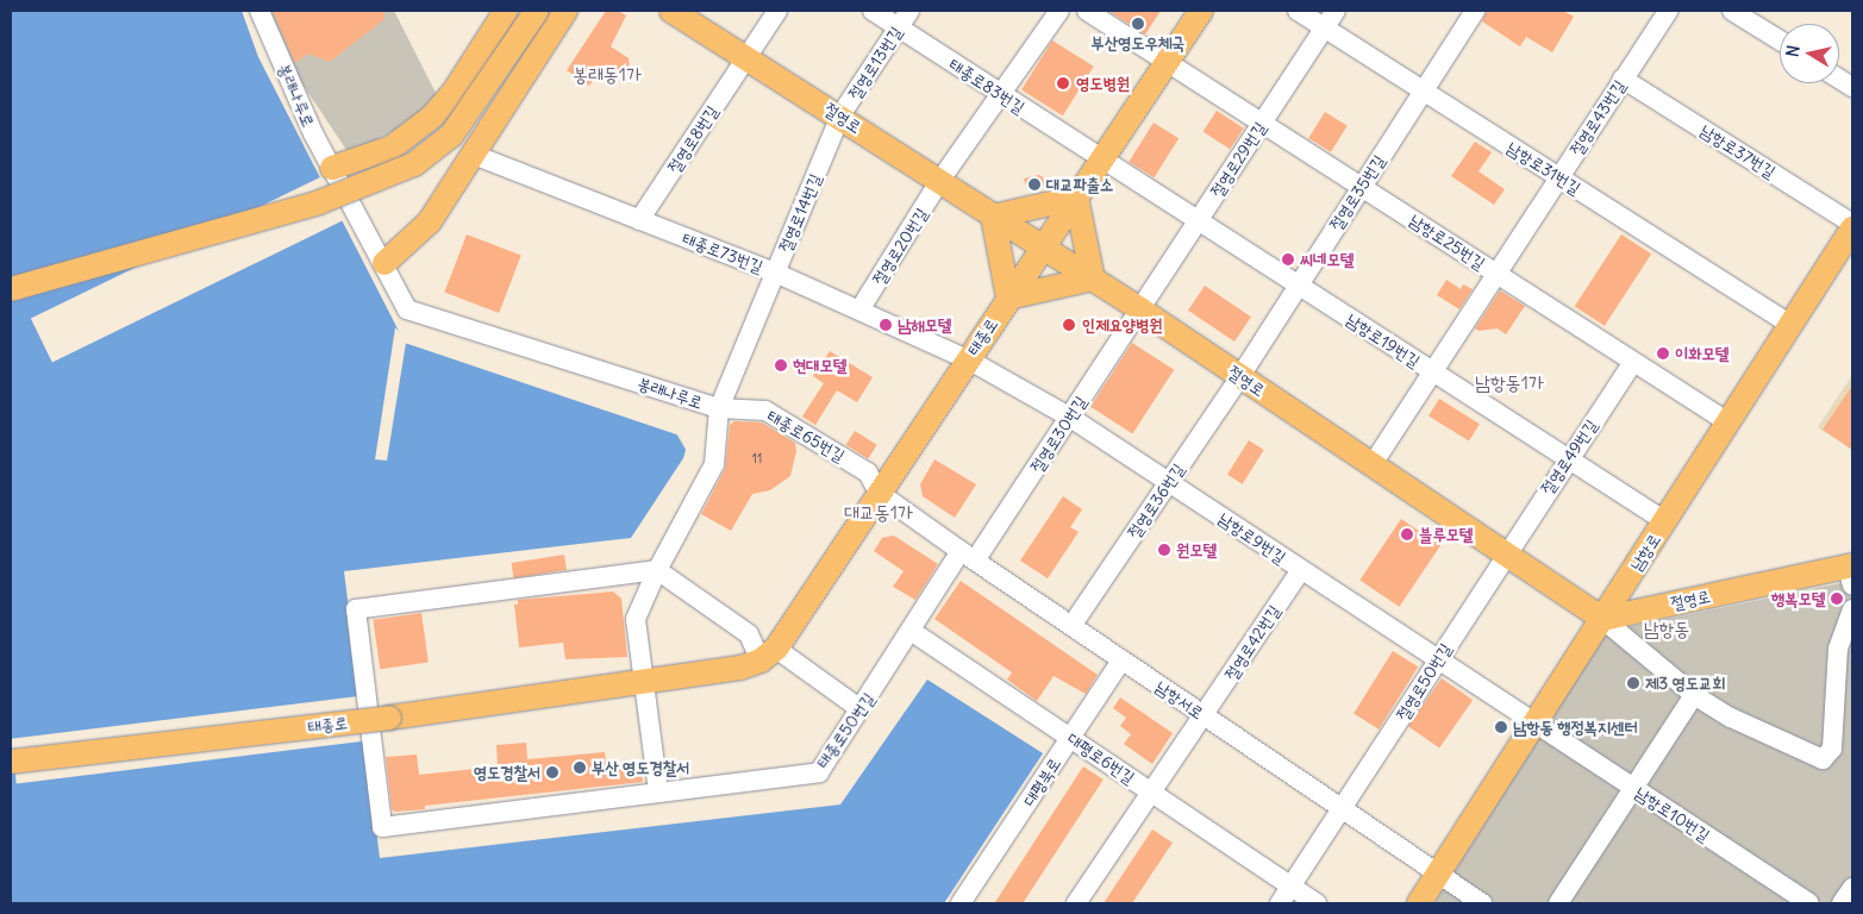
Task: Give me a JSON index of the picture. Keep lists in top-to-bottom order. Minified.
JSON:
{"streets":{"main road":["절영로","태종로","남항로"],"street":["절영로13번길","태종로83번길","봉래나루로","절영로43번길","절영로8번길","남항로37번길","절영로29번길","남항로31번길","절영로35번길","절영로14번길","남항로25번길","절영로20번길","태종로73번길","남항로19번길","절영로30번길","태종로65번길","절영로49번길","절영로36번길","남항로9번길","절영로42번길","절영로50번길","남항서로","태종로50번길","대평로6번길","대평북로","남항로10번길"]},"crossings":[["절영로13번길","태종로83번길"],["절영로13번길","절영로"],["절영로13번길","절영로14번길"],["태종로83번길","절영로20번길"],["태종로83번길","태종로"],["태종로83번길","남항로19번길"],["봉래나루로","절영로14번길"],["봉래나루로","태종로65번길"],["절영로","절영로43번길"],["절영로","절영로8번길"],["절영로","절영로29번길"],["절영로","절영로35번길"],["절영로","절영로14번길"],["절영로","절영로20번길"],["절영로","태종로"],["절영로","절영로30번길"],["절영로","절영로49번길"],["절영로","절영로36번길"],["절영로","남항로"],["절영로","절영로50번길"],["절영로43번길","남항로37번길"],["절영로43번길","남항로31번길"],["절영로43번길","남항로25번길"],["절영로43번길","남항로19번길"],["절영로8번길","태종로73번길"],["절영로29번길","남항로31번길"],["절영로29번길","남항로25번길"],["절영로29번길","남항로19번길"],["절영로29번길","절영로30번길"],["남항로31번길","절영로35번길"],["남항로31번길","남항로"],["절영로35번길","남항로25번길"],["절영로35번길","남항로19번길"],["절영로35번길","절영로36번길"],["절영로14번길","태종로73번길"],["절영로14번길","태종로65번길"],["남항로25번길","태종로"],["남항로25번길","절영로49번길"],["남항로25번길","남항로"],["절영로20번길","태종로73번길"],["태종로73번길","태종로"],["태종로73번길","남항로9번길"],["태종로","남항로19번길"],["태종로","태종로65번길"],["태종로","남항로9번길"],["태종로","남항서로"],["태종로","태종로50번길"],["남항로19번길","절영로49번길"],["남항로19번길","남항로"],["절영로30번길","남항로9번길"],["절영로30번길","남항서로"],["절영로30번길","태종로50번길"],["태종로65번길","남항서로"],["절영로49번길","절영로50번길"],["절영로36번길","남항로9번길"],["절영로36번길","남항서로"],["남항로9번길","남항로"],["남항로9번길","절영로42번길"],["남항로9번길","절영로50번길"],["남항로9번길","남항로10번길"],["남항로","남항서로"],["남항로","남항로10번길"],["절영로42번길","남항서로"],["절영로42번길","대평로6번길"],["절영로50번길","남항서로"],["남항서로","태종로50번길"],["남항서로","대평북로"],["태종로50번길","대평로6번길"],["대평로6번길","대평북로"]],"districts":["봉래동1가","남항동1가","대교동1가","남항동"],"places":["부산영도우체국","영도병원","대교파출소","씨네모텔","남해모텔","인제요양병원","이화모텔","현대모텔","블루모텔","원모텔","행복모텔","제3 영도교회","남항동 행정복지센터","부산 영도경찰서","영도경찰서"],"house_numbers":["11"],"north":"left"}
